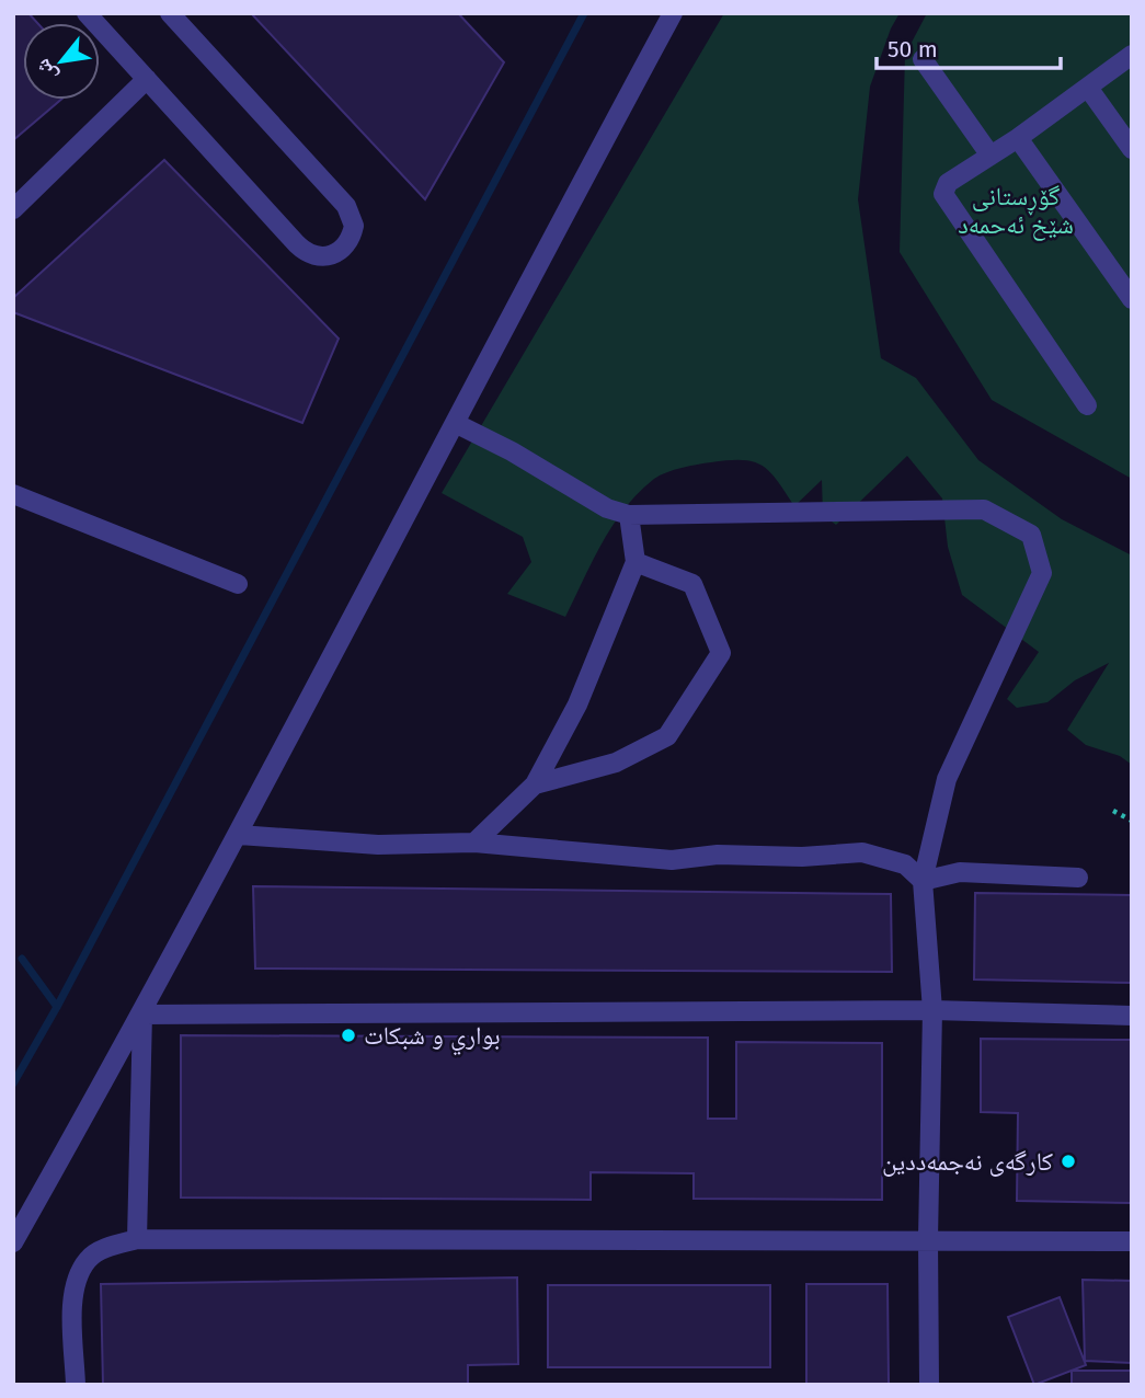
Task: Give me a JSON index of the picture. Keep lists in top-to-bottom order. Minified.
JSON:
{"parks":["گۆڕستانی شێخ ئەحمەد"],"places":["بواري و شبكات","کارگەی نەجمەددین"],"scale_bar":"50 m","north":"bottom left"}
